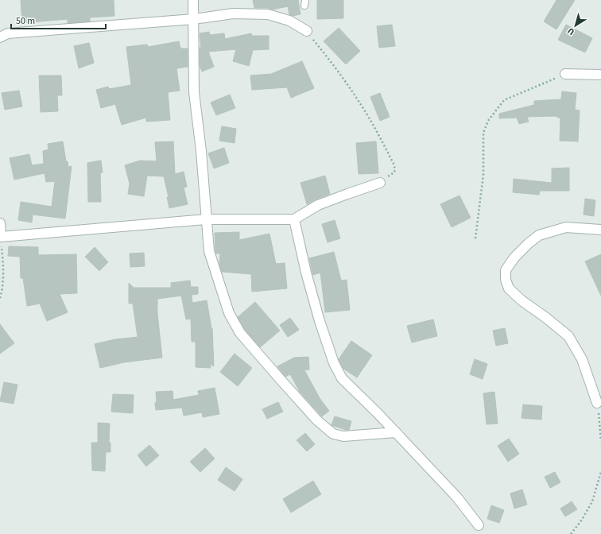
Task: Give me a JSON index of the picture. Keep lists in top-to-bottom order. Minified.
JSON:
{"scale_bar":"50 m","north":"bottom left"}
